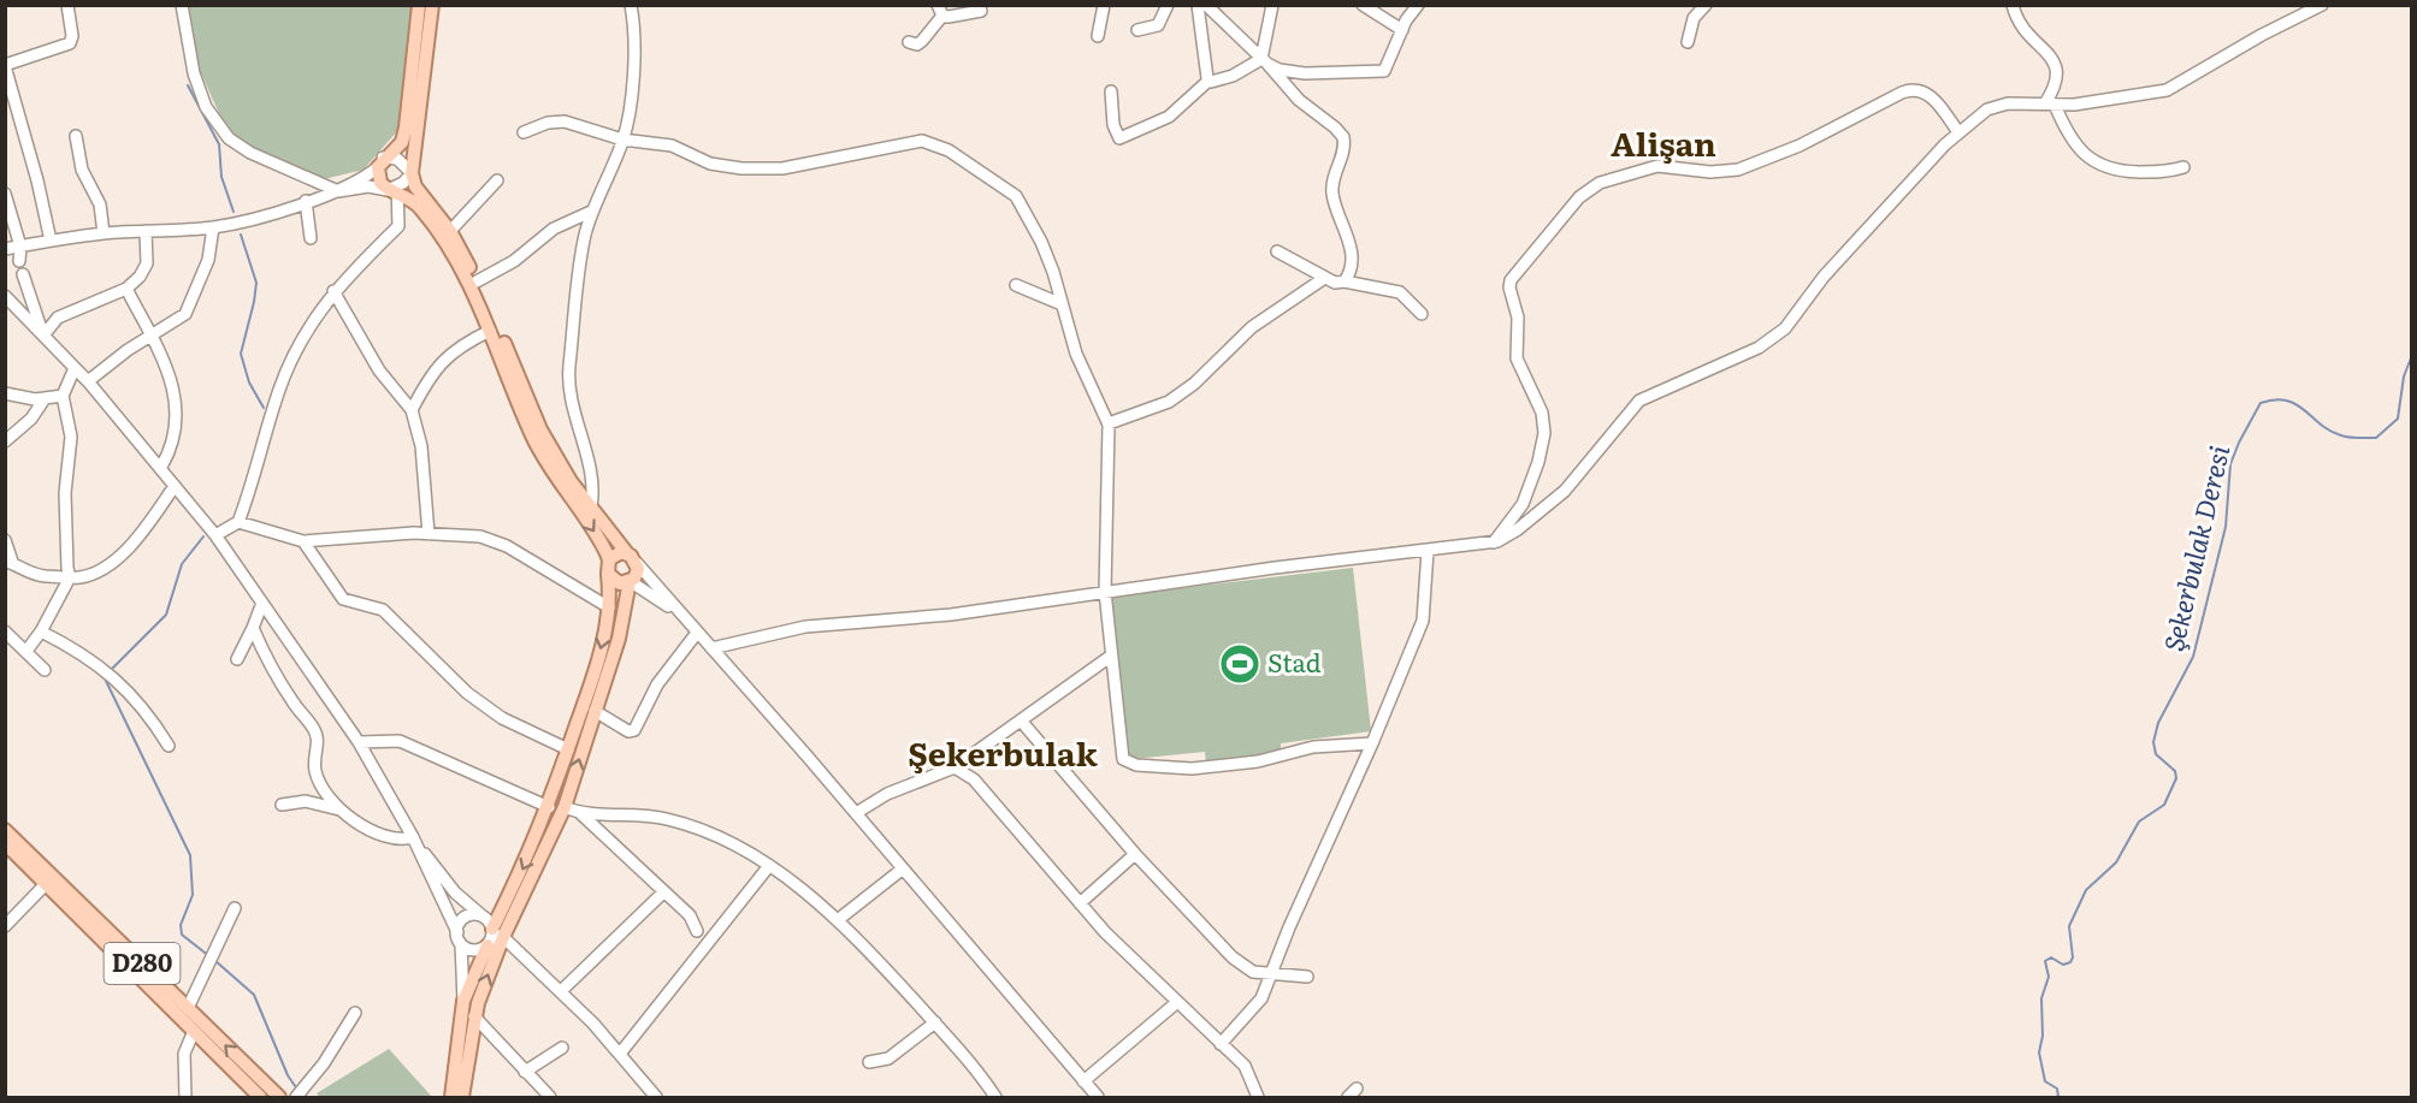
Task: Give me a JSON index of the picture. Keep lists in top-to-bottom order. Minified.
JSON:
{"streets":{"main road":["D280"]},"districts":["Alişan","Şekerbulak"],"water":["Şekerbulak Deresi"],"places":{"sports":["Stad"]}}
